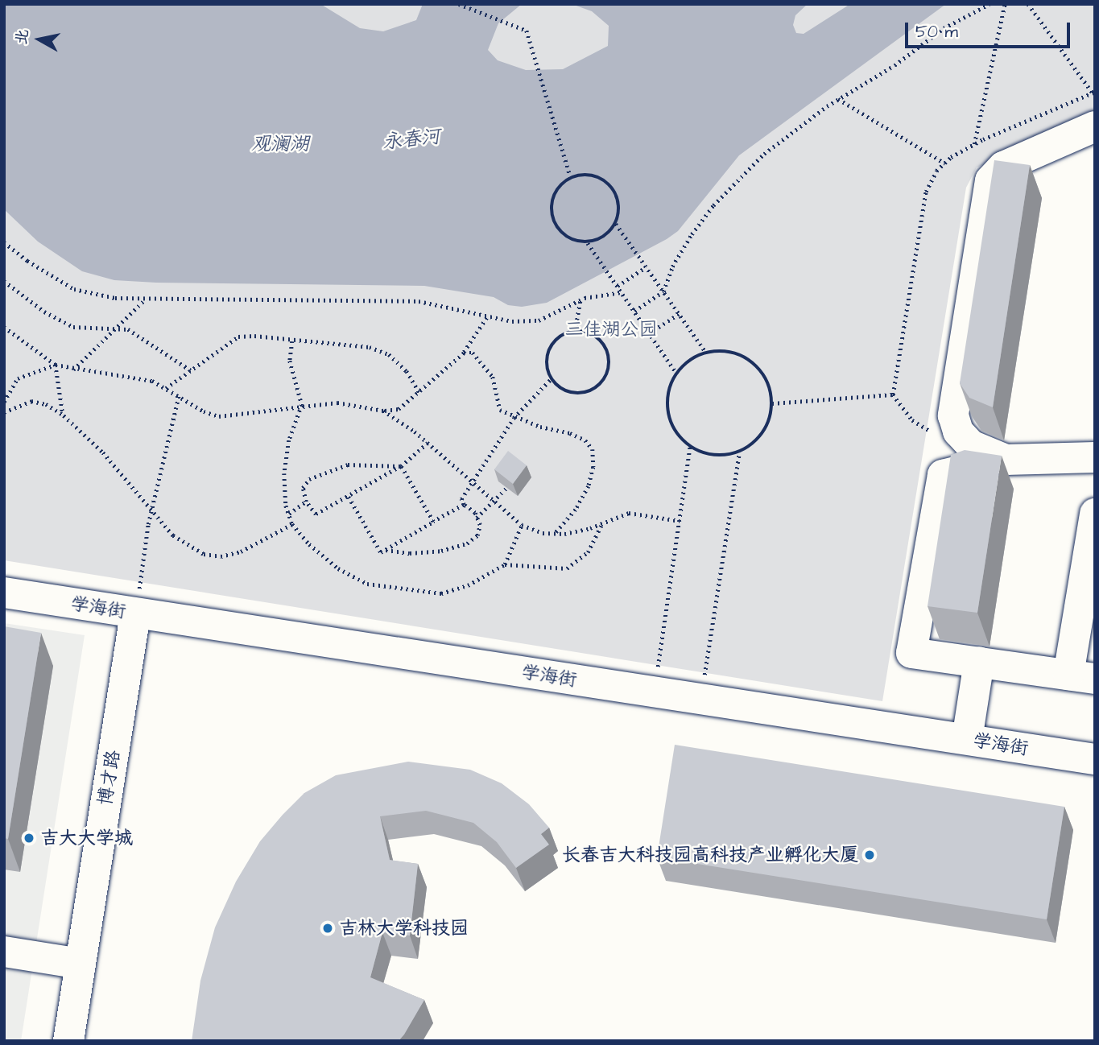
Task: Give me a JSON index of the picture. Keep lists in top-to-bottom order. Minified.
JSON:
{"streets":{"street":["学海街","博才路"]},"crossings":[["学海街","博才路"]],"water":["永春河","观澜湖"],"parks":["三佳湖公园"],"places":["吉大大学城","长春吉大科技园高科技产业孵化大厦","吉林大学科技园"],"scale_bar":"50 m","north":"left"}
